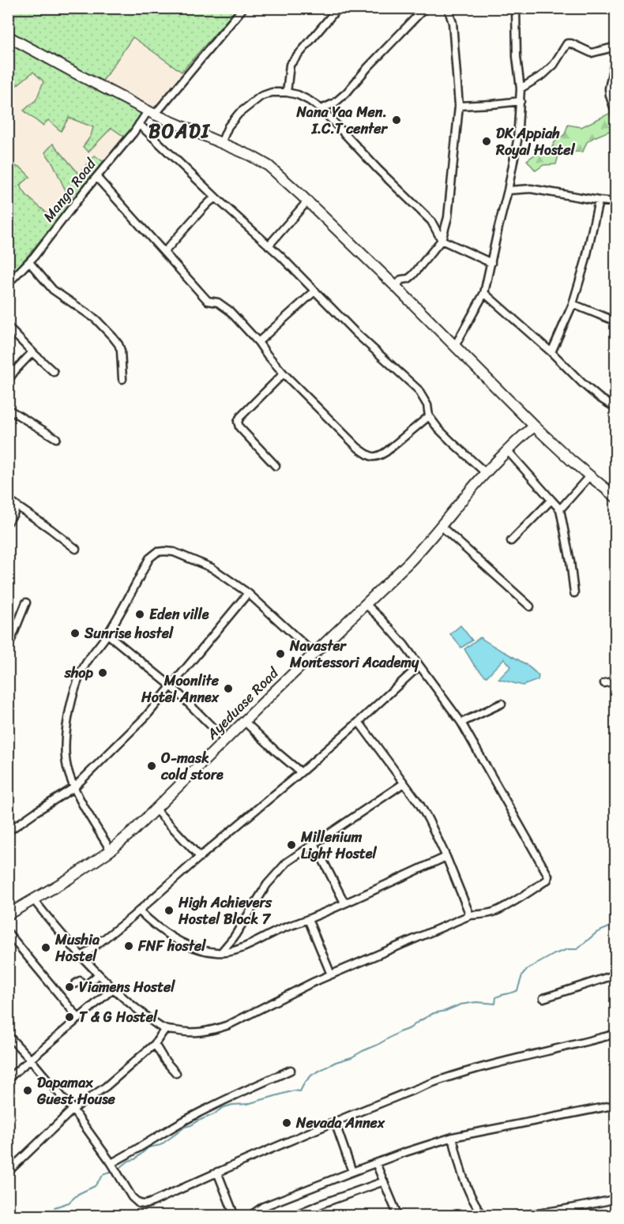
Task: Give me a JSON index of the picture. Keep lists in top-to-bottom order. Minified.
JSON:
{"streets":{"street":["Mango Road","Ayeduase Road"]},"districts":["BOADI"],"places":["Nana Yaa Men. I.C.T center","DK Appiah Royal Hostel","Eden ville","Sunrise hostel","Navaster Montessori Academy","shop","Moonlite Hotel Annex","O-mask cold store","Millenium Light Hostel","High Achievers Hostel Block 7","FNF hostel","Mushia Hostel","Viamens Hostel","T & G Hostel","Dapamax Guest House","Nevada Annex"]}
